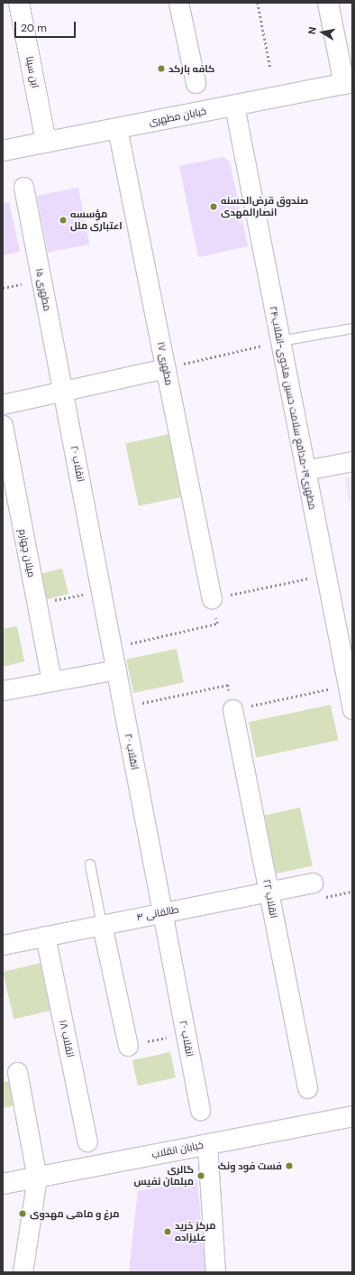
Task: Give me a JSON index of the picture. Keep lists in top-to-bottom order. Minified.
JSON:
{"streets":{"main road":["ابن سینا","خیابان مطهری","خیابان انقلاب"],"street":["مطهری ۱۵","مطهری ۱۷","مطهری۱۹-مدافع سلامت حسین هادوی-انقلاب۲۴","انقلاب ۲۰","میلان چهارم","انقلاب ۲۲","طالقانی ۴","انقلاب ۱۸"]},"crossings":[["ابن سینا","خیابان مطهری"],["خیابان مطهری","مطهری ۱۷"],["خیابان مطهری","مطهری۱۹-مدافع سلامت حسین هادوی-انقلاب۲۴"],["مطهری ۱۵","انقلاب ۲۰"],["انقلاب ۲۰","طالقانی ۴"],["انقلاب ۲۲","طالقانی ۴"],["طالقانی ۴","انقلاب ۱۸"]],"places":["کافه بارکد","صندوق قرض‌الحسنه انصارالمهدی","مؤسسه اعتباری ملل","فست فود ونک","گالری مبلمان نفیس","مرغ و ماهی مهدوی","مرکز خرید علیزاده"],"scale_bar":"20 m","north":"left"}
